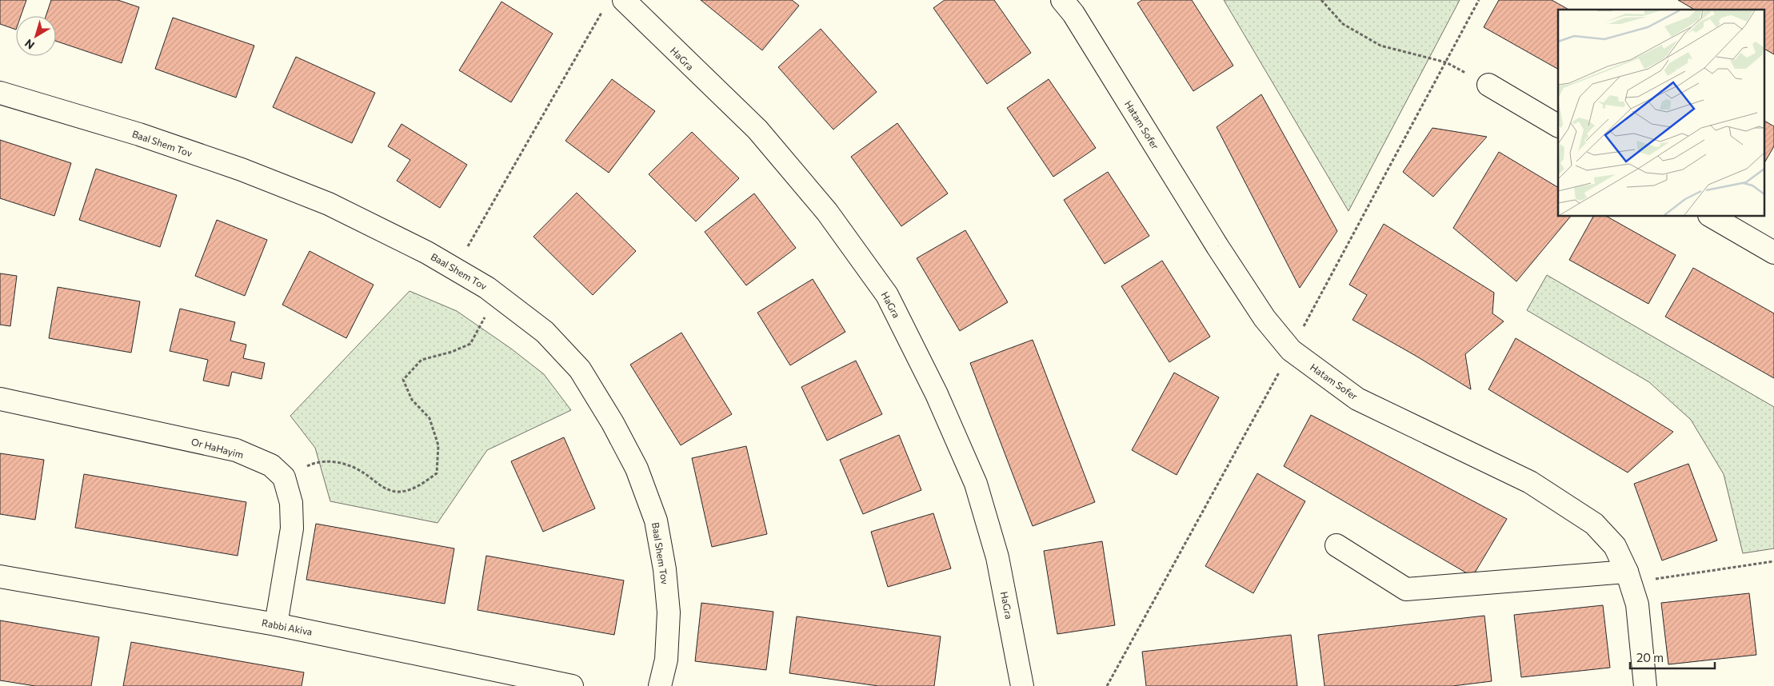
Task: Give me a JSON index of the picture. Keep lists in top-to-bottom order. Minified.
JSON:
{"streets":{"street":["HaGra","Hatam Sofer","Baal Shem Tov","Or HaHayim","Rabbi Akiva"]},"scale_bar":"20 m","north":"bottom left"}
